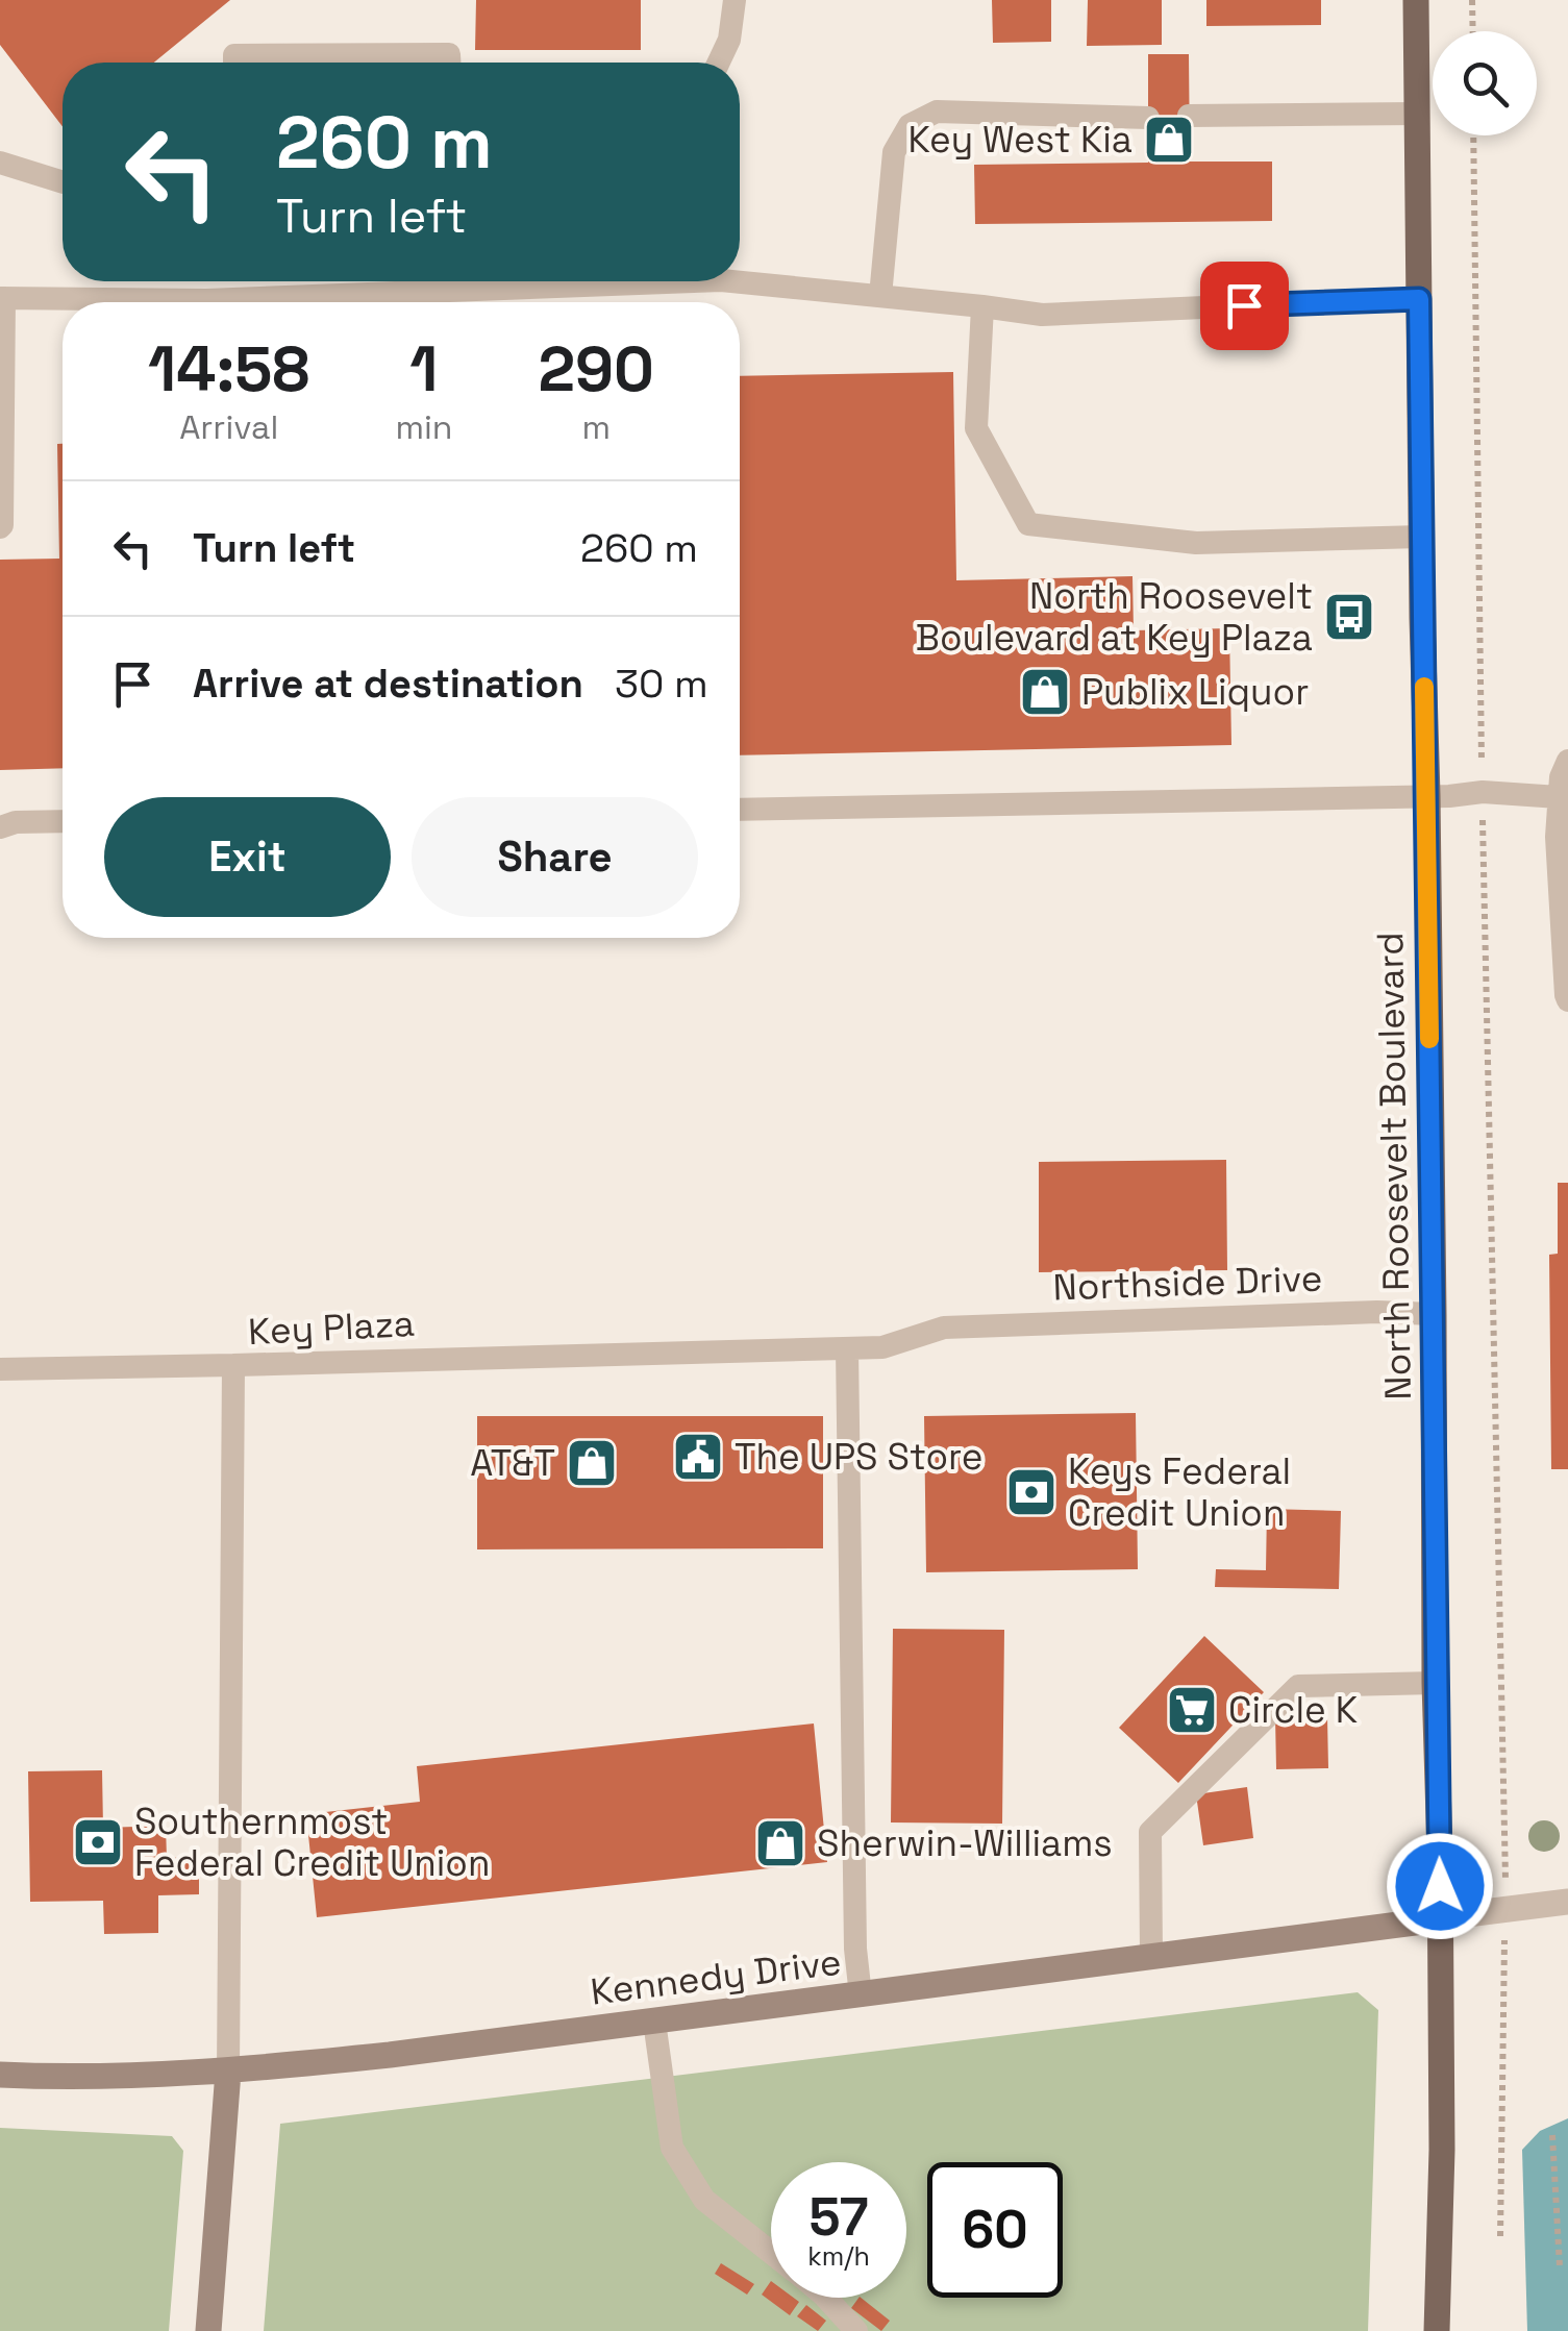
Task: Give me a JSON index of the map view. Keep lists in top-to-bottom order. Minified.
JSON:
{"streets":{"main road":["North Roosevelt Boulevard","Kennedy Drive"],"lane":["Northside Drive","Key Plaza"]},"crossings":[["North Roosevelt Boulevard","Northside Drive"],["North Roosevelt Boulevard","Kennedy Drive"],["Northside Drive","Key Plaza"],["Key Plaza","Kennedy Drive"]],"places":{"shop":["Key West Kia","Publix Liquor","AT&T","Sherwin-Williams"],"bus stop":["North Roosevelt Boulevard at Key Plaza"],"public building":["The UPS Store"],"bank":["Keys Federal Credit Union","Southernmost Federal Credit Union"],"supermarket":["Circle K"]},"page":{"turn":["260 m","Turn left"],"eta":["14:58","Arrival","1","min","290","m"],"list":[{"name":"Turn left","value":"260 m"},{"name":"Arrive at destination","value":"30 m"}],"buttons":["Exit","Share"],"speed":"57 km/h","limit":"60"}}
